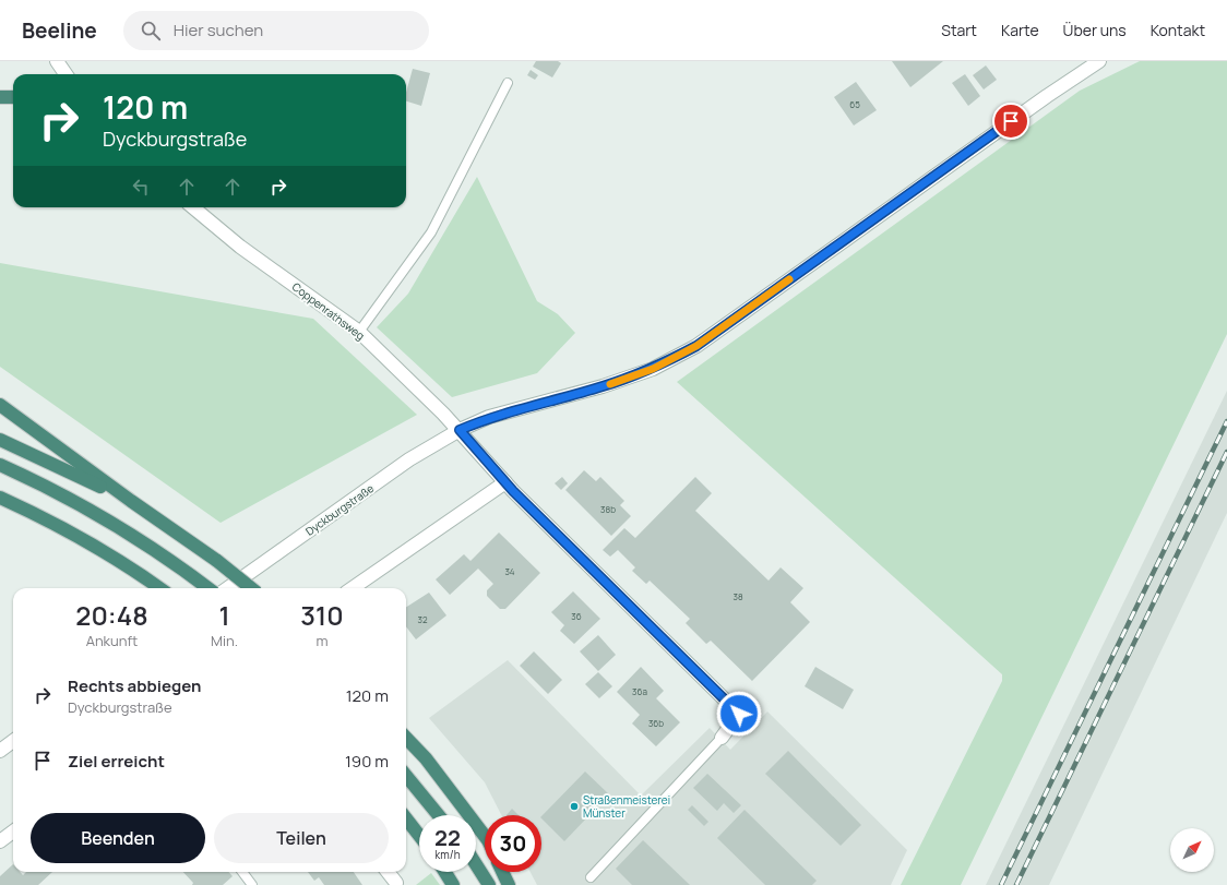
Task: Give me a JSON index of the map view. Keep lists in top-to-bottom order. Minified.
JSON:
{"streets":{"street":["Coppenrathsweg","Dyckburgstraße"]},"crossings":[["Coppenrathsweg","Dyckburgstraße"]],"places":["Straßenmeisterei Münster"],"house_numbers":["65","38b","34","38","36","32","36a","36b"],"north":"top right","page":{"header":"Beeline","search":"Hier suchen","nav":["Start","Karte","Über uns","Kontakt"],"turn":["120 m","Dyckburgstraße"],"eta":["20:48","Ankunft","1","Min.","310","m"],"list":[{"name":"Rechts abbiegen","note":"Dyckburgstraße","value":"120 m"},{"name":"Ziel erreicht","value":"190 m"}],"buttons":["Beenden","Teilen"],"speed":"22 km/h","limit":"30"}}
